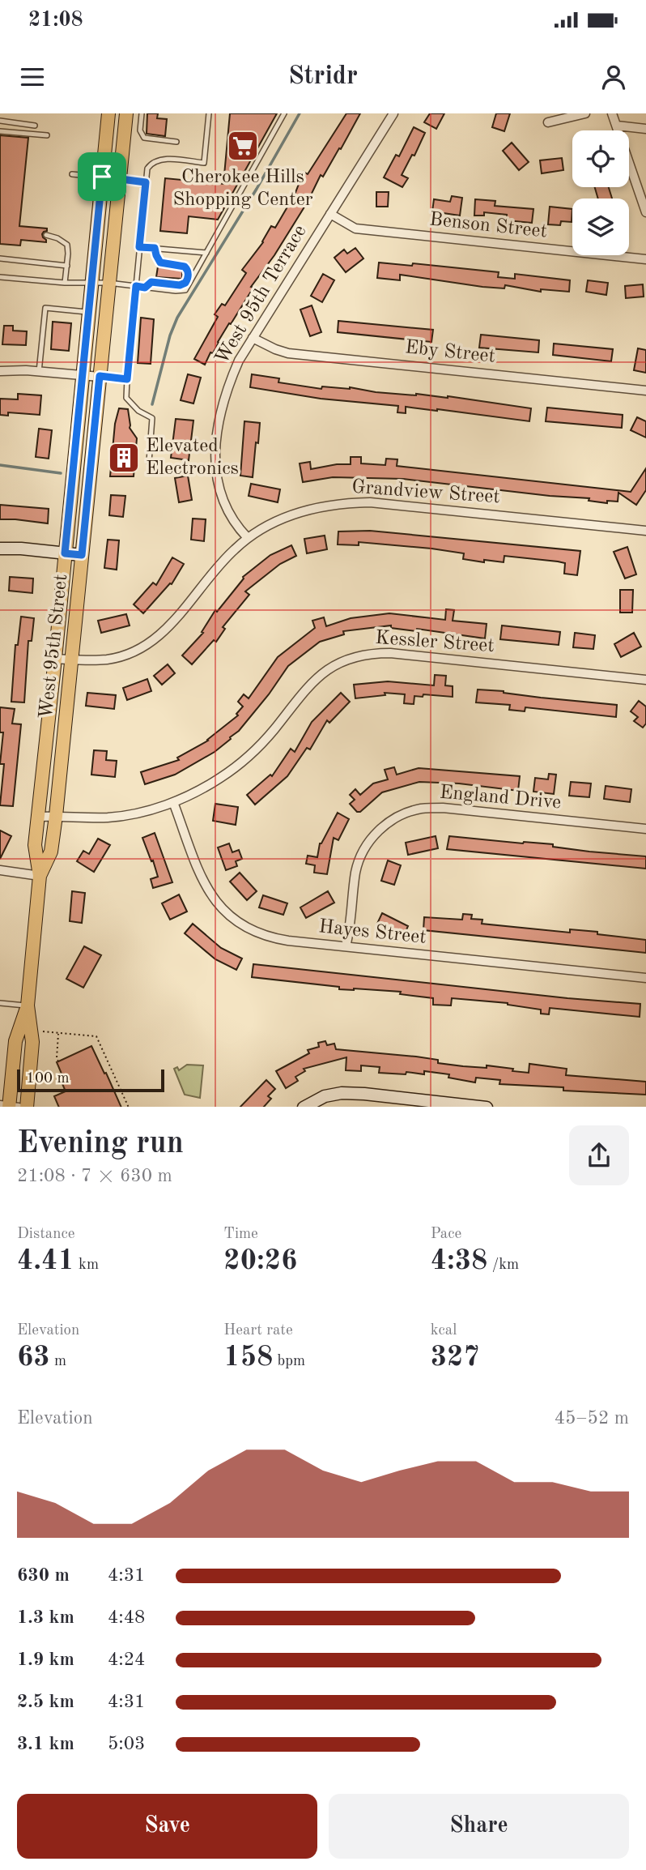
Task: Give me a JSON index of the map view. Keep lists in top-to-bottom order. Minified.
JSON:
{"streets":{"main road":["West 95th Street"],"street":["Benson Street","West 95th Terrace","Eby Street","Grandview Street","Kessler Street","England Drive","Hayes Street"]},"crossings":[["Benson Street","West 95th Terrace"],["West 95th Terrace","Eby Street"],["West 95th Terrace","Grandview Street"],["Grandview Street","West 95th Street"],["Kessler Street","West 95th Street"],["Kessler Street","Hayes Street"],["England Drive","Hayes Street"]],"places":{"supermarket":["Cherokee Hills Shopping Center"],"building":["Elevated Electronics"]},"scale_bar":"100 m","page":{"status":"21:08","header":"Stridr","scale":"100 m","heading":["Evening run","21:08 · 7 × 630 m"],"stats":[["Distance","4.41 km"],["Time","20:26"],["Pace","4:38 /km"],["Elevation","63 m"],["Heart rate","158 bpm"],["kcal","327"]],"chart":["Elevation","45–52 m"],"list":[{"name":"630 m","note":"4:31"},{"name":"1.3 km","note":"4:48"},{"name":"1.9 km","note":"4:24"},{"name":"2.5 km","note":"4:31"},{"name":"3.1 km","note":"5:03"}],"buttons":["Save","Share"]}}
